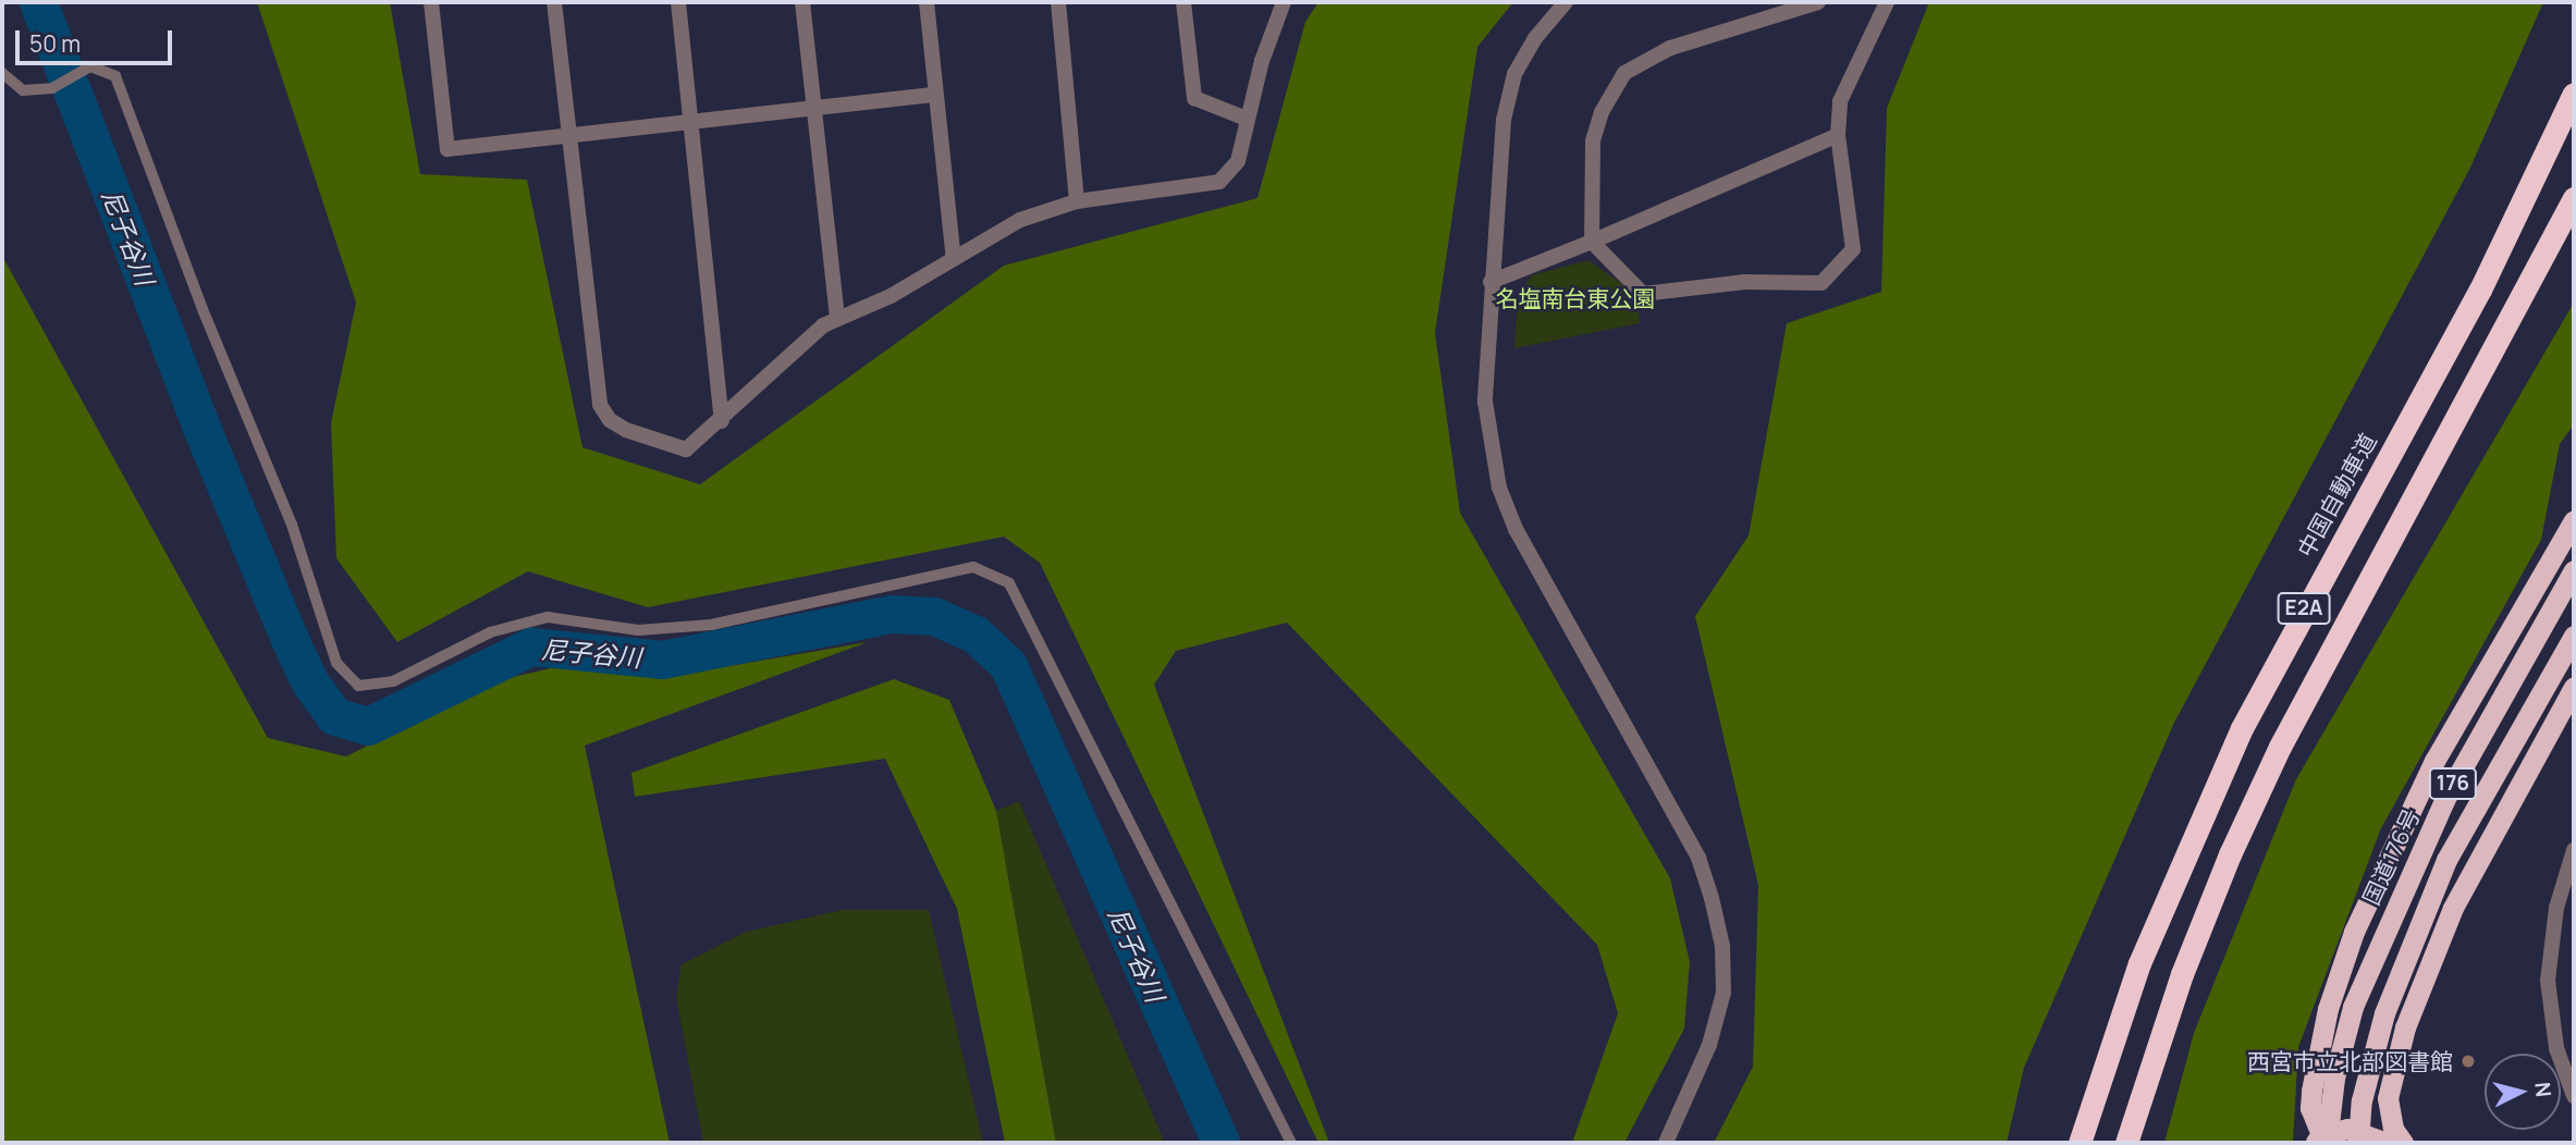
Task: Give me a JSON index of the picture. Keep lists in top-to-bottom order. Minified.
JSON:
{"streets":{"highway":["中国自動車道","E2A","176","国道176号"]},"water":["尼子谷川"],"parks":["名塩南台東公園"],"places":["西宮市立北部図書館"],"scale_bar":"50 m","north":"right"}
